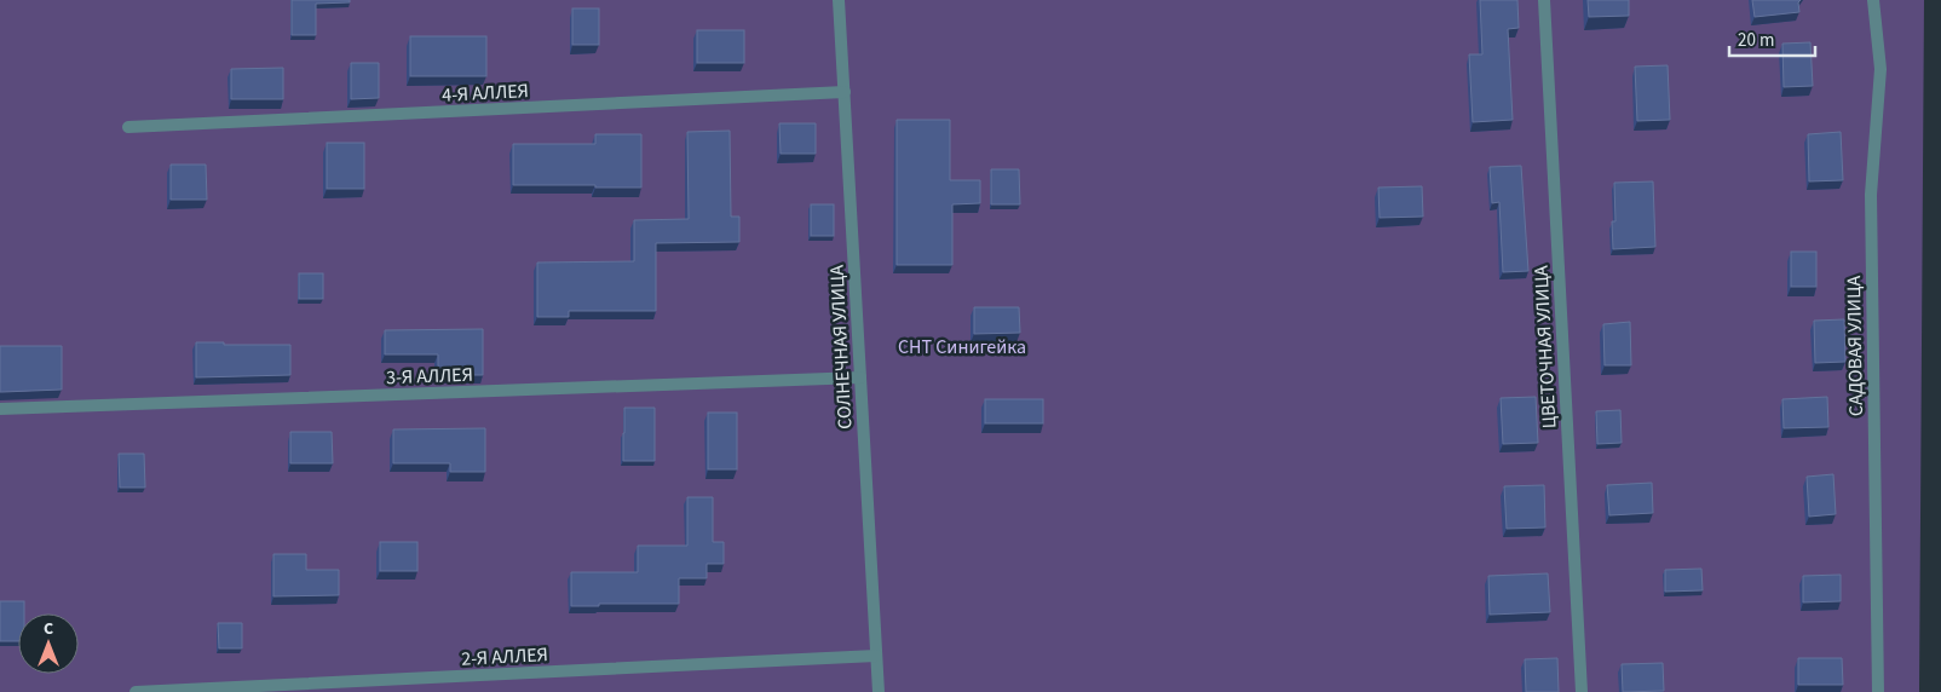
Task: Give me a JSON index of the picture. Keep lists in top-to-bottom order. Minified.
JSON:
{"streets":{"street":["4-Я АЛЛЕЯ","САДОВАЯ УЛИЦА","СОЛНЕЧНАЯ УЛИЦА","ЦВЕТОЧНАЯ УЛИЦА","3-Я АЛЛЕЯ","2-Я АЛЛЕЯ"]},"crossings":[["4-Я АЛЛЕЯ","СОЛНЕЧНАЯ УЛИЦА"],["СОЛНЕЧНАЯ УЛИЦА","3-Я АЛЛЕЯ"],["СОЛНЕЧНАЯ УЛИЦА","2-Я АЛЛЕЯ"]],"parks":["СНТ Синигейка"],"scale_bar":"20 m","north":"top"}
